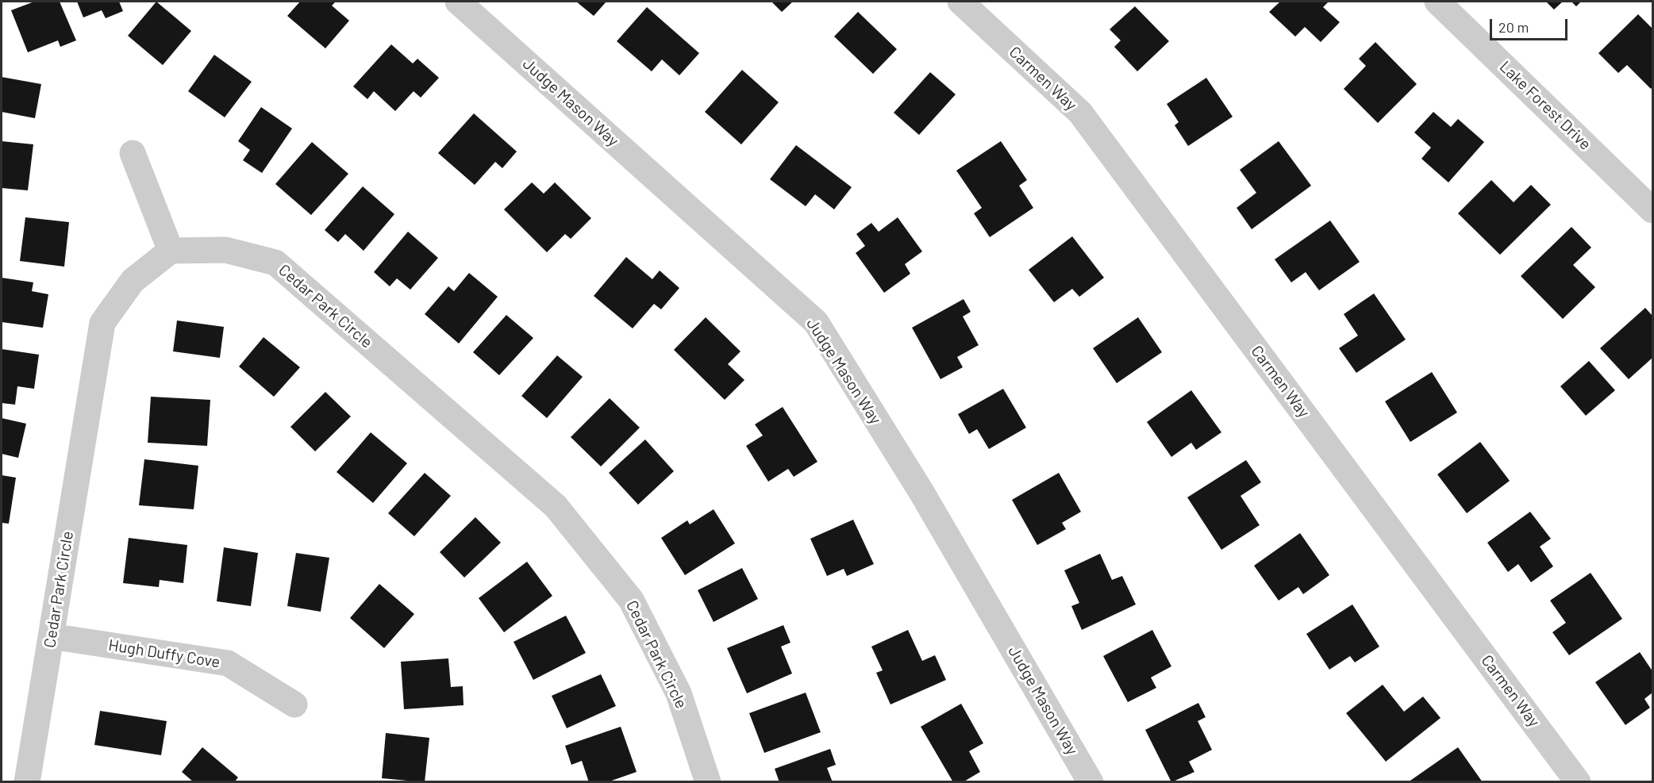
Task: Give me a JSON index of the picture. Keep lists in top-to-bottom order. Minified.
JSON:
{"streets":{"street":["Carmen Way","Judge Mason Way","Lake Forest Drive","Cedar Park Circle","Hugh Duffy Cove"]},"crossings":[["Cedar Park Circle","Hugh Duffy Cove"]],"scale_bar":"20 m"}
